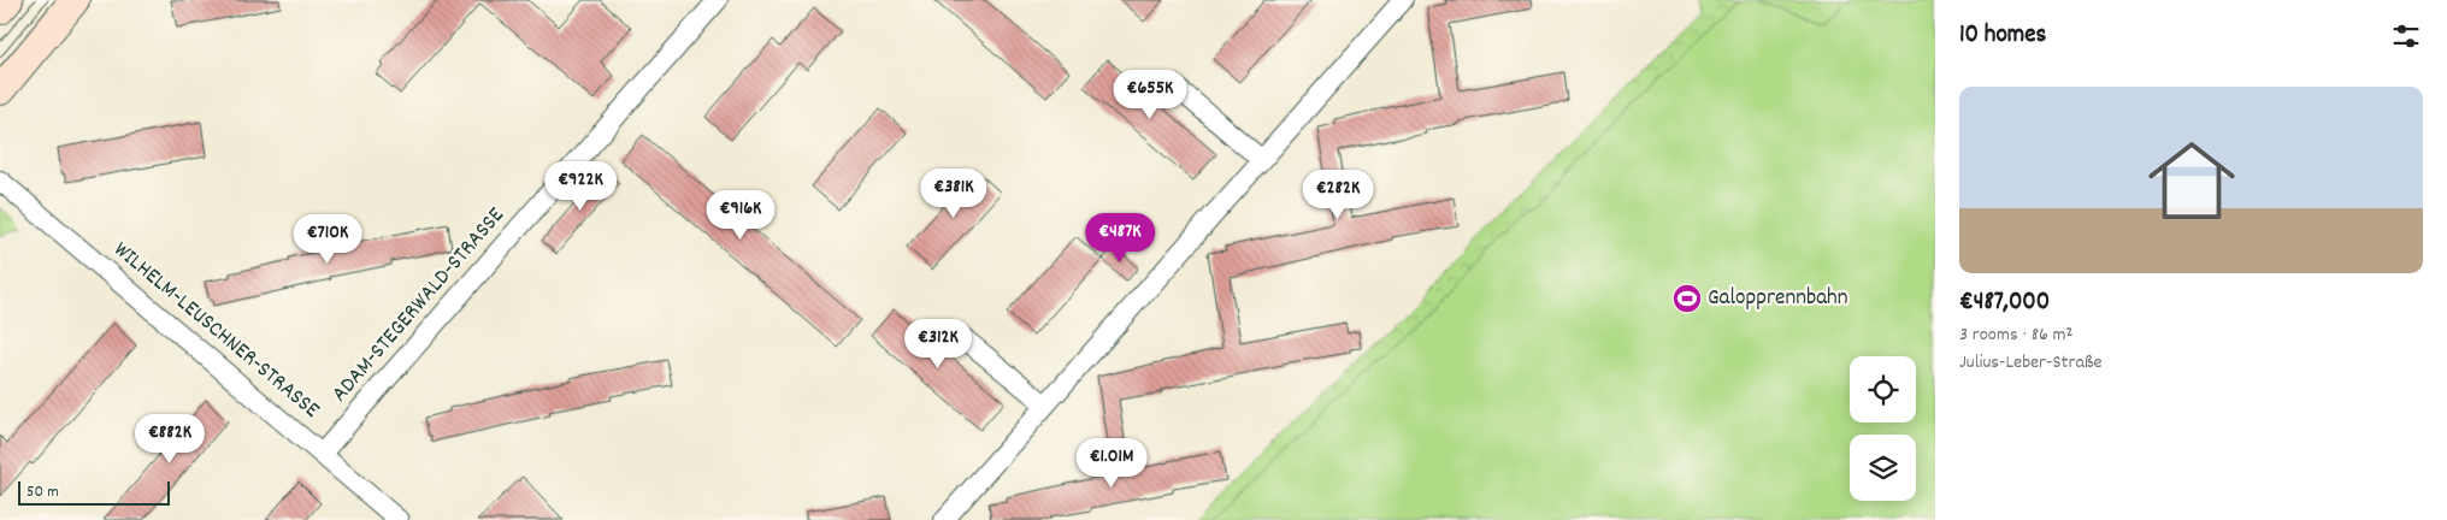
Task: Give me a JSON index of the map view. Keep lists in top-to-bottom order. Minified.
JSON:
{"streets":{"street":["ADAM-STEGERWALD-STRASSE","WILHELM-LEUSCHNER-STRASSE"]},"crossings":[["ADAM-STEGERWALD-STRASSE","WILHELM-LEUSCHNER-STRASSE"]],"places":{"sports":["Galopprennbahn"]},"scale_bar":"50 m","page":{"heading":"10 homes","price":["€655K","€922K","€381K","€282K","€916K","€487K","€710K","€312K","€882K","€1.01M"],"list":[{"name":"€487,000","note":"3 rooms · 86 m² · Julius-Leber-Straße"}],"scale":"50 m"}}
